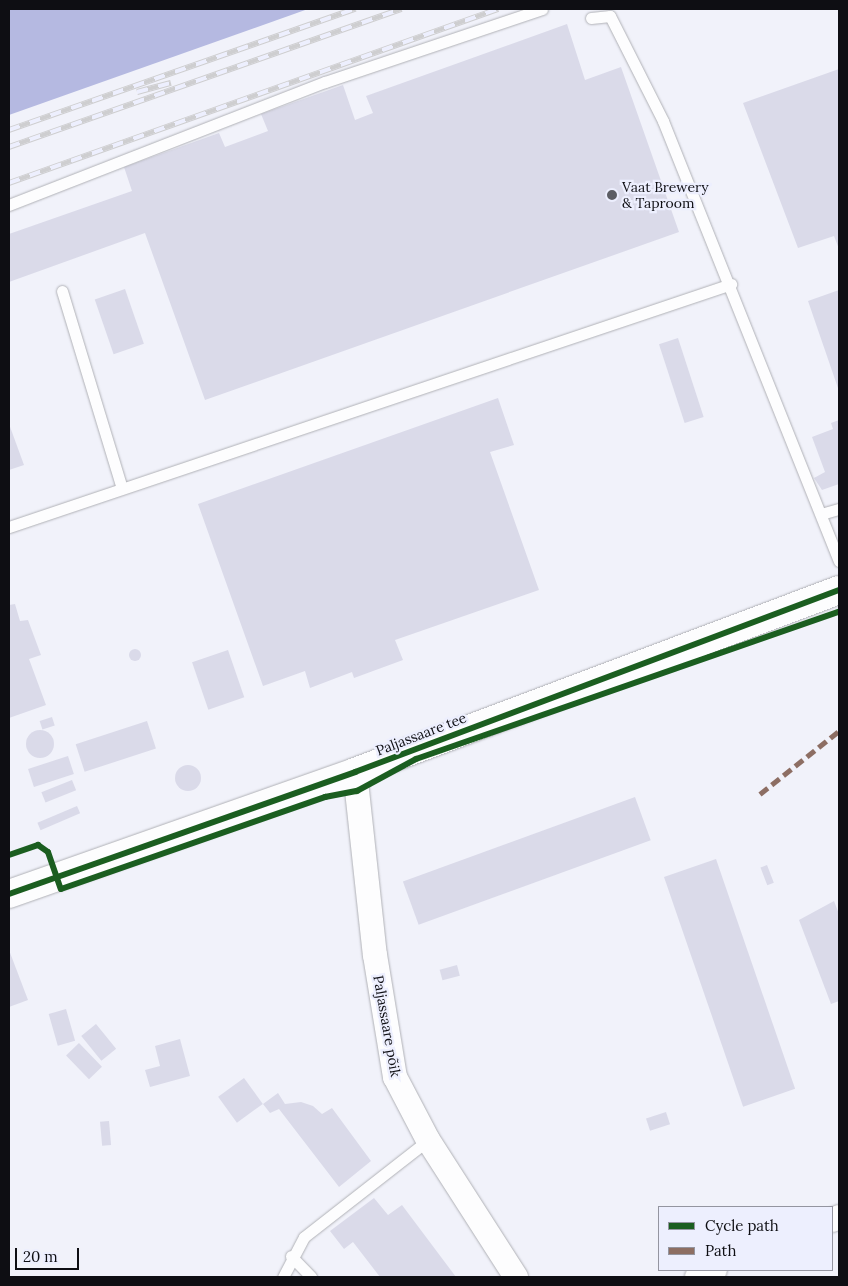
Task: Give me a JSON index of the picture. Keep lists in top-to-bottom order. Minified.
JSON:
{"streets":{"street":["Paljassaare tee","Paljassaare põik"]},"crossings":[["Paljassaare tee","Paljassaare põik"]],"places":["Vaat Brewery & Taproom"],"legend":["Cycle path","Path"],"scale_bar":"20 m"}
